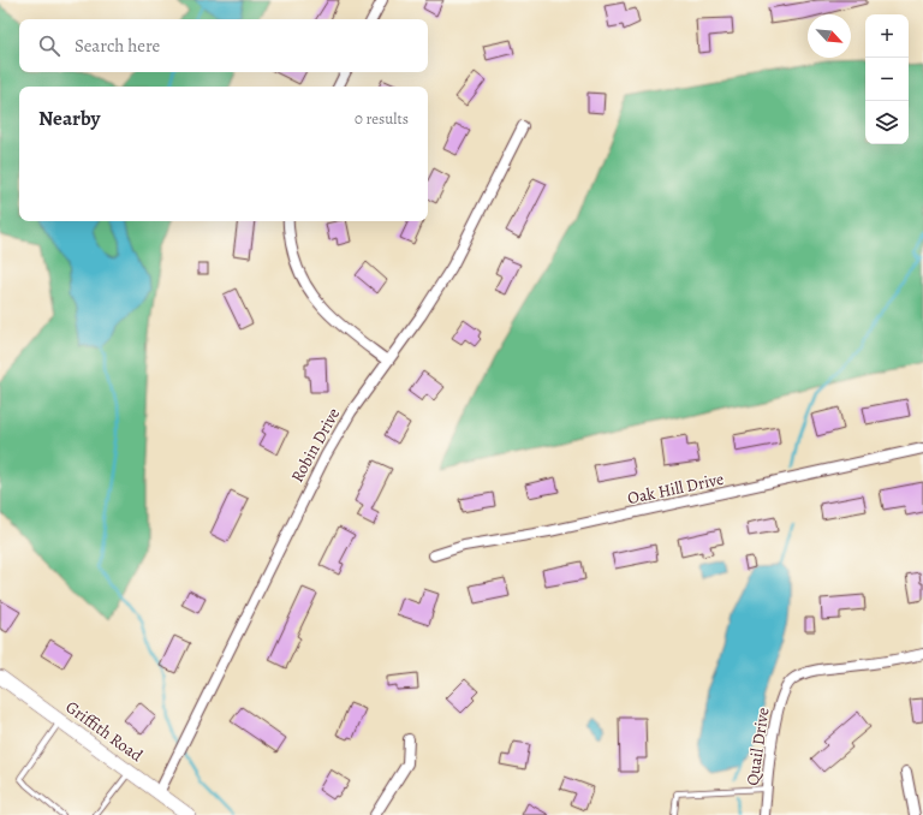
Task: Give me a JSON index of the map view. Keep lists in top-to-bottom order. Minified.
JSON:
{"streets":{"street":["Robin Drive","Oak Hill Drive","Griffith Road","Quail Drive"]},"crossings":[["Robin Drive","Griffith Road"]],"north":"bottom right","page":{"map_buttons":["+","−"],"search":"Search here","heading":["Nearby","0 results"]}}
